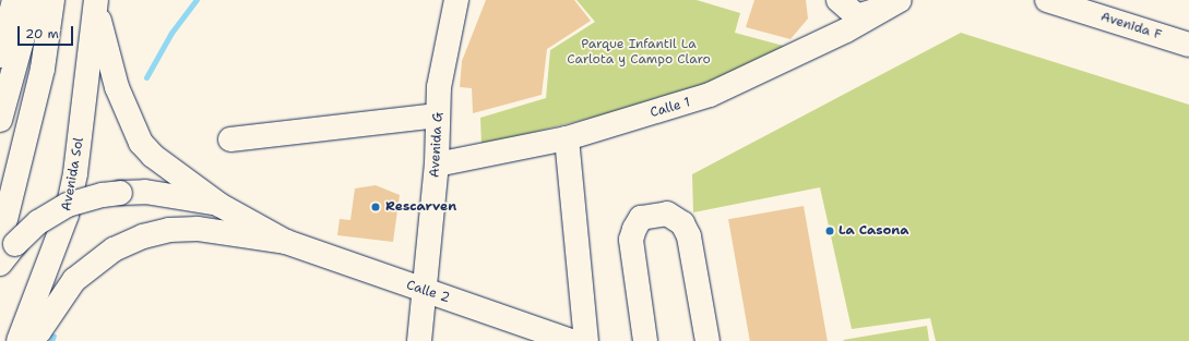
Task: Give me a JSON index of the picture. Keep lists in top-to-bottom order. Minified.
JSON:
{"streets":{"street":["Avenida F","Calle 1","Avenida G","Avenida Sol","Calle 2"]},"crossings":[["Calle 1","Avenida G"],["Avenida G","Calle 2"]],"parks":["Parque Infantil La Carlota y Campo Claro"],"places":["Rescarven","La Casona"],"scale_bar":"20 m"}
